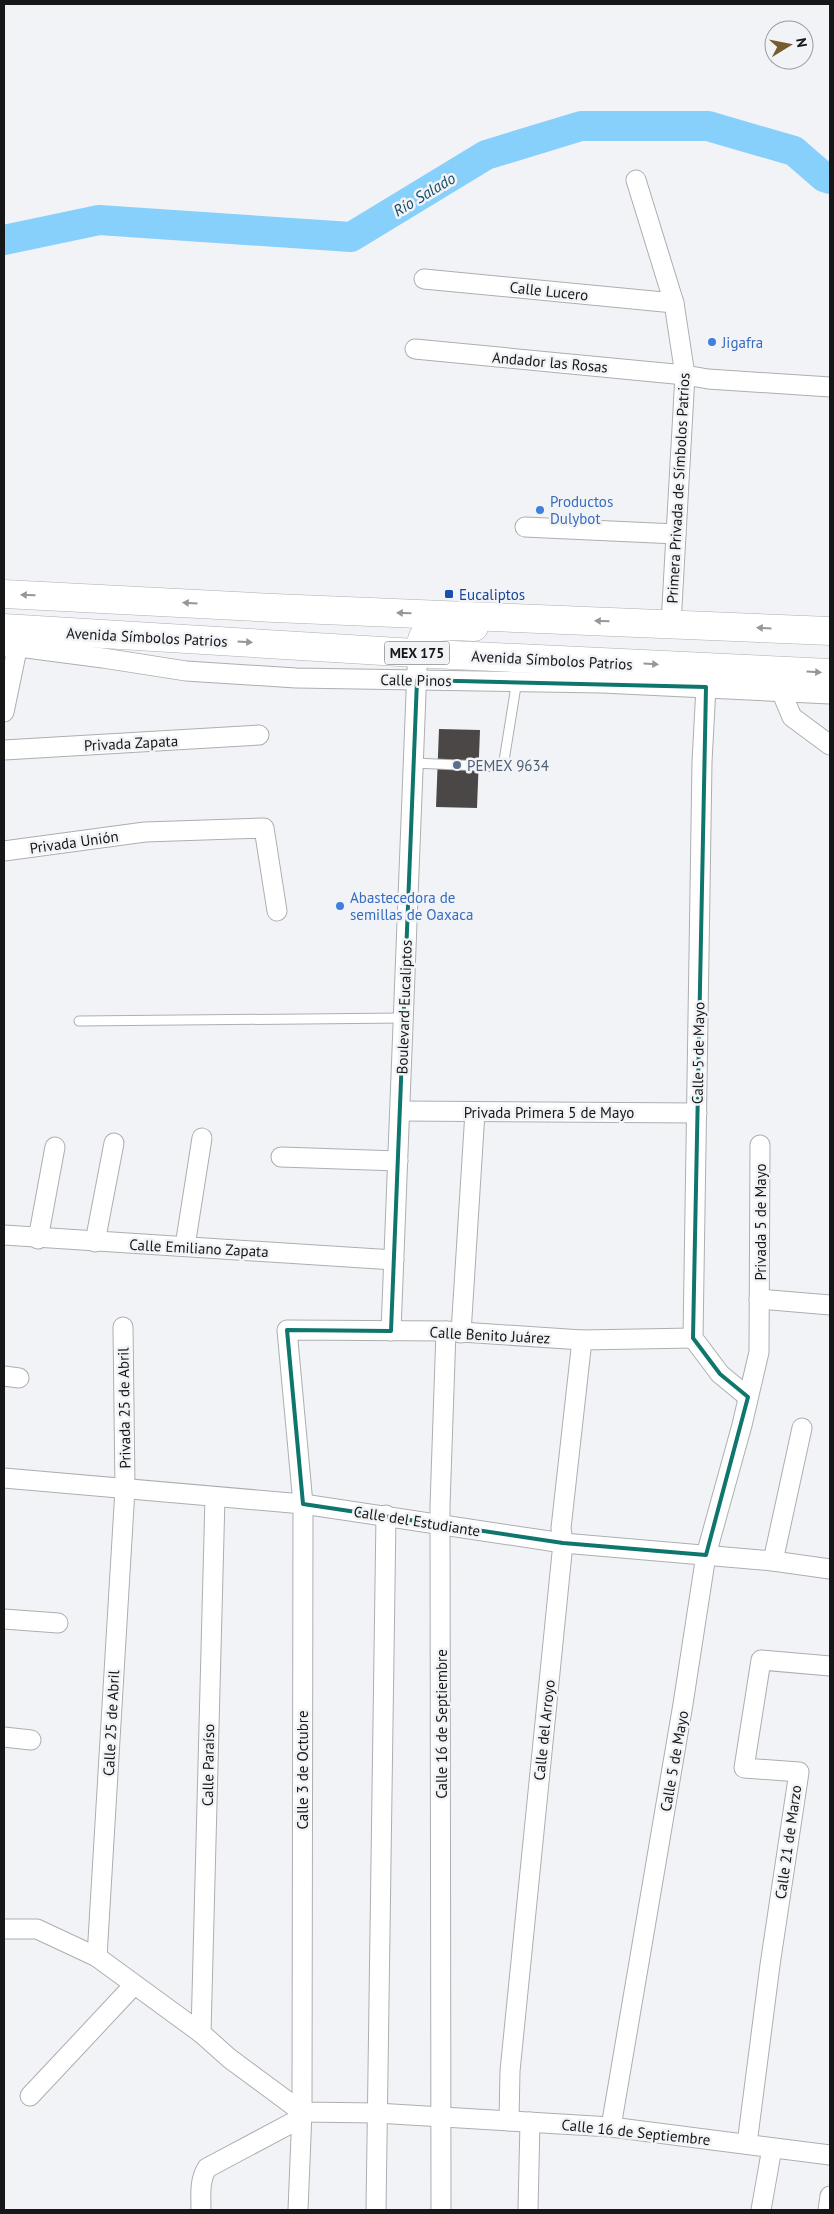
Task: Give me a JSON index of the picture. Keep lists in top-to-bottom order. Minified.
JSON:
{"streets":{"main road":["Avenida Símbolos Patrios","MEX 175"],"street":["Calle Lucero","Andador las Rosas","Primera Privada de Símbolos Patrios","Calle Pinos","Privada Zapata","Privada Unión","Boulevard Eucaliptos","Calle 5 de Mayo","Privada Primera 5 de Mayo","Privada 5 de Mayo","Calle Emiliano Zapata","Calle Benito Juárez","Privada 25 de Abril","Calle del Estudiante","Calle 25 de Abril","Calle 16 de Septiembre","Calle del Arroyo","Calle Paraíso","Calle 3 de Octubre","Calle 21 de Marzo"]},"crossings":[["Calle Lucero","Primera Privada de Símbolos Patrios"],["Andador las Rosas","Primera Privada de Símbolos Patrios"],["Avenida Símbolos Patrios","Calle Pinos"],["Avenida Símbolos Patrios","Boulevard Eucaliptos"],["Calle Pinos","Boulevard Eucaliptos"],["Calle Pinos","Calle 5 de Mayo"],["Boulevard Eucaliptos","Privada Primera 5 de Mayo"],["Boulevard Eucaliptos","Calle Emiliano Zapata"],["Boulevard Eucaliptos","Calle Benito Juárez"],["Calle 5 de Mayo","Privada Primera 5 de Mayo"],["Calle 5 de Mayo","Privada 5 de Mayo"],["Calle 5 de Mayo","Calle Benito Juárez"],["Calle 5 de Mayo","Calle del Estudiante"],["Calle 5 de Mayo","Calle 16 de Septiembre"],["Privada Primera 5 de Mayo","Calle 16 de Septiembre"],["Calle Benito Juárez","Calle 16 de Septiembre"],["Calle Benito Juárez","Calle del Arroyo"],["Calle Benito Juárez","Calle 3 de Octubre"],["Privada 25 de Abril","Calle del Estudiante"],["Privada 25 de Abril","Calle 25 de Abril"],["Calle del Estudiante","Calle 25 de Abril"],["Calle del Estudiante","Calle 16 de Septiembre"],["Calle del Estudiante","Calle del Arroyo"],["Calle del Estudiante","Calle Paraíso"],["Calle del Estudiante","Calle 3 de Octubre"],["Calle 16 de Septiembre","Calle del Arroyo"],["Calle 16 de Septiembre","Calle 3 de Octubre"],["Calle 16 de Septiembre","Calle 21 de Marzo"]],"water":["Río Salado"],"places":{"other":["Jigafra","Productos Dulybot","PEMEX 9634","Abastecedora de semillas de Oaxaca"],"transit":["Eucaliptos"]},"north":"right"}
